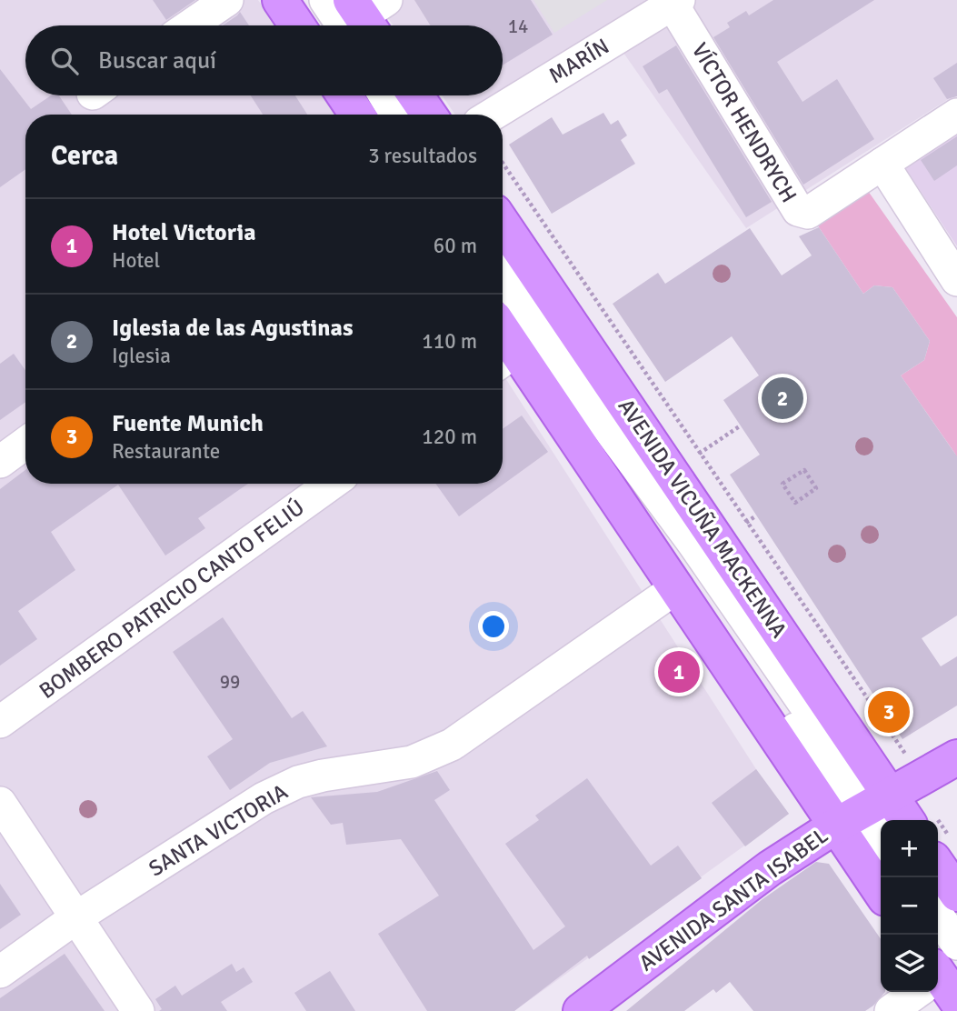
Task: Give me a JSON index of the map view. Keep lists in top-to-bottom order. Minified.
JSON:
{"streets":{"main road":["AVENIDA VICUÑA MACKENNA","AVENIDA SANTA ISABEL"],"street":["MARÍN","VÍCTOR HENDRYCH","BOMBERO PATRICIO CANTO FELIÚ","SANTA VICTORIA"]},"crossings":[["MARÍN","VÍCTOR HENDRYCH"],["AVENIDA VICUÑA MACKENNA","SANTA VICTORIA"],["AVENIDA VICUÑA MACKENNA","AVENIDA SANTA ISABEL"]],"house_numbers":["14","99"],"page":{"search":"Buscar aquí","heading":["Cerca","3 resultados"],"list":[{"mark":"1","name":"Hotel Victoria","note":"Hotel","value":"60 m"},{"mark":"2","name":"Iglesia de las Agustinas","note":"Iglesia","value":"110 m"},{"mark":"3","name":"Fuente Munich","note":"Restaurante","value":"120 m"}],"pins":["2","1","3"],"map_buttons":["+","−"]}}
